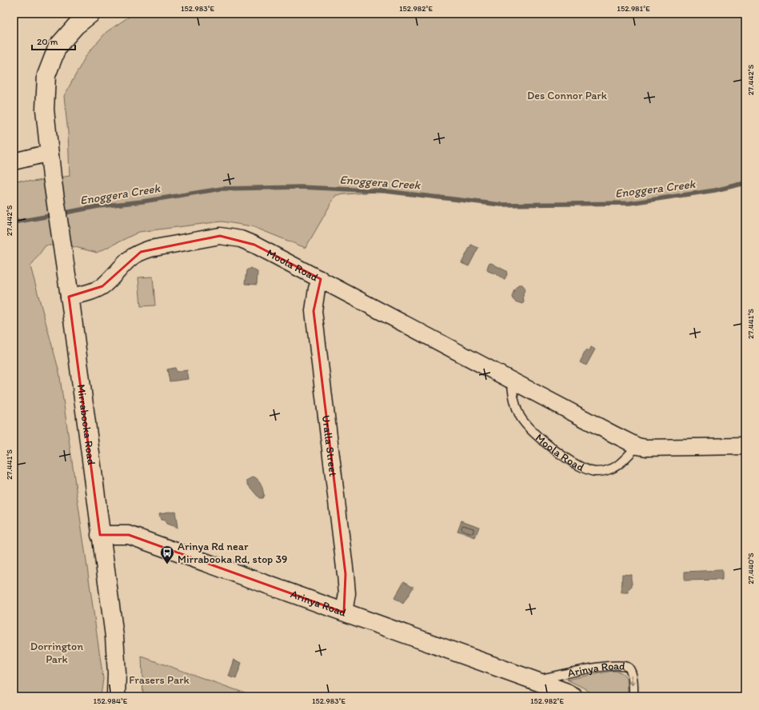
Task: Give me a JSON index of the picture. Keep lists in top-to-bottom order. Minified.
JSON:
{"streets":{"street":["Moola Road","Mirrabooka Road","Uralla Street","Arinya Road"]},"crossings":[["Moola Road","Mirrabooka Road"],["Moola Road","Uralla Street"],["Mirrabooka Road","Arinya Road"],["Uralla Street","Arinya Road"]],"water":["Enoggera Creek"],"parks":["Des Connor Park","Dorrington Park","Frasers Park"],"places":{"bus stop":["Arinya Rd near Mirrabooka Rd, stop 39"]},"scale_bar":"20 m","coordinates":["152.983°E","152.982°E","152.981°E","27.442°S","27.441°S","27.440°S","152.984°E"]}
